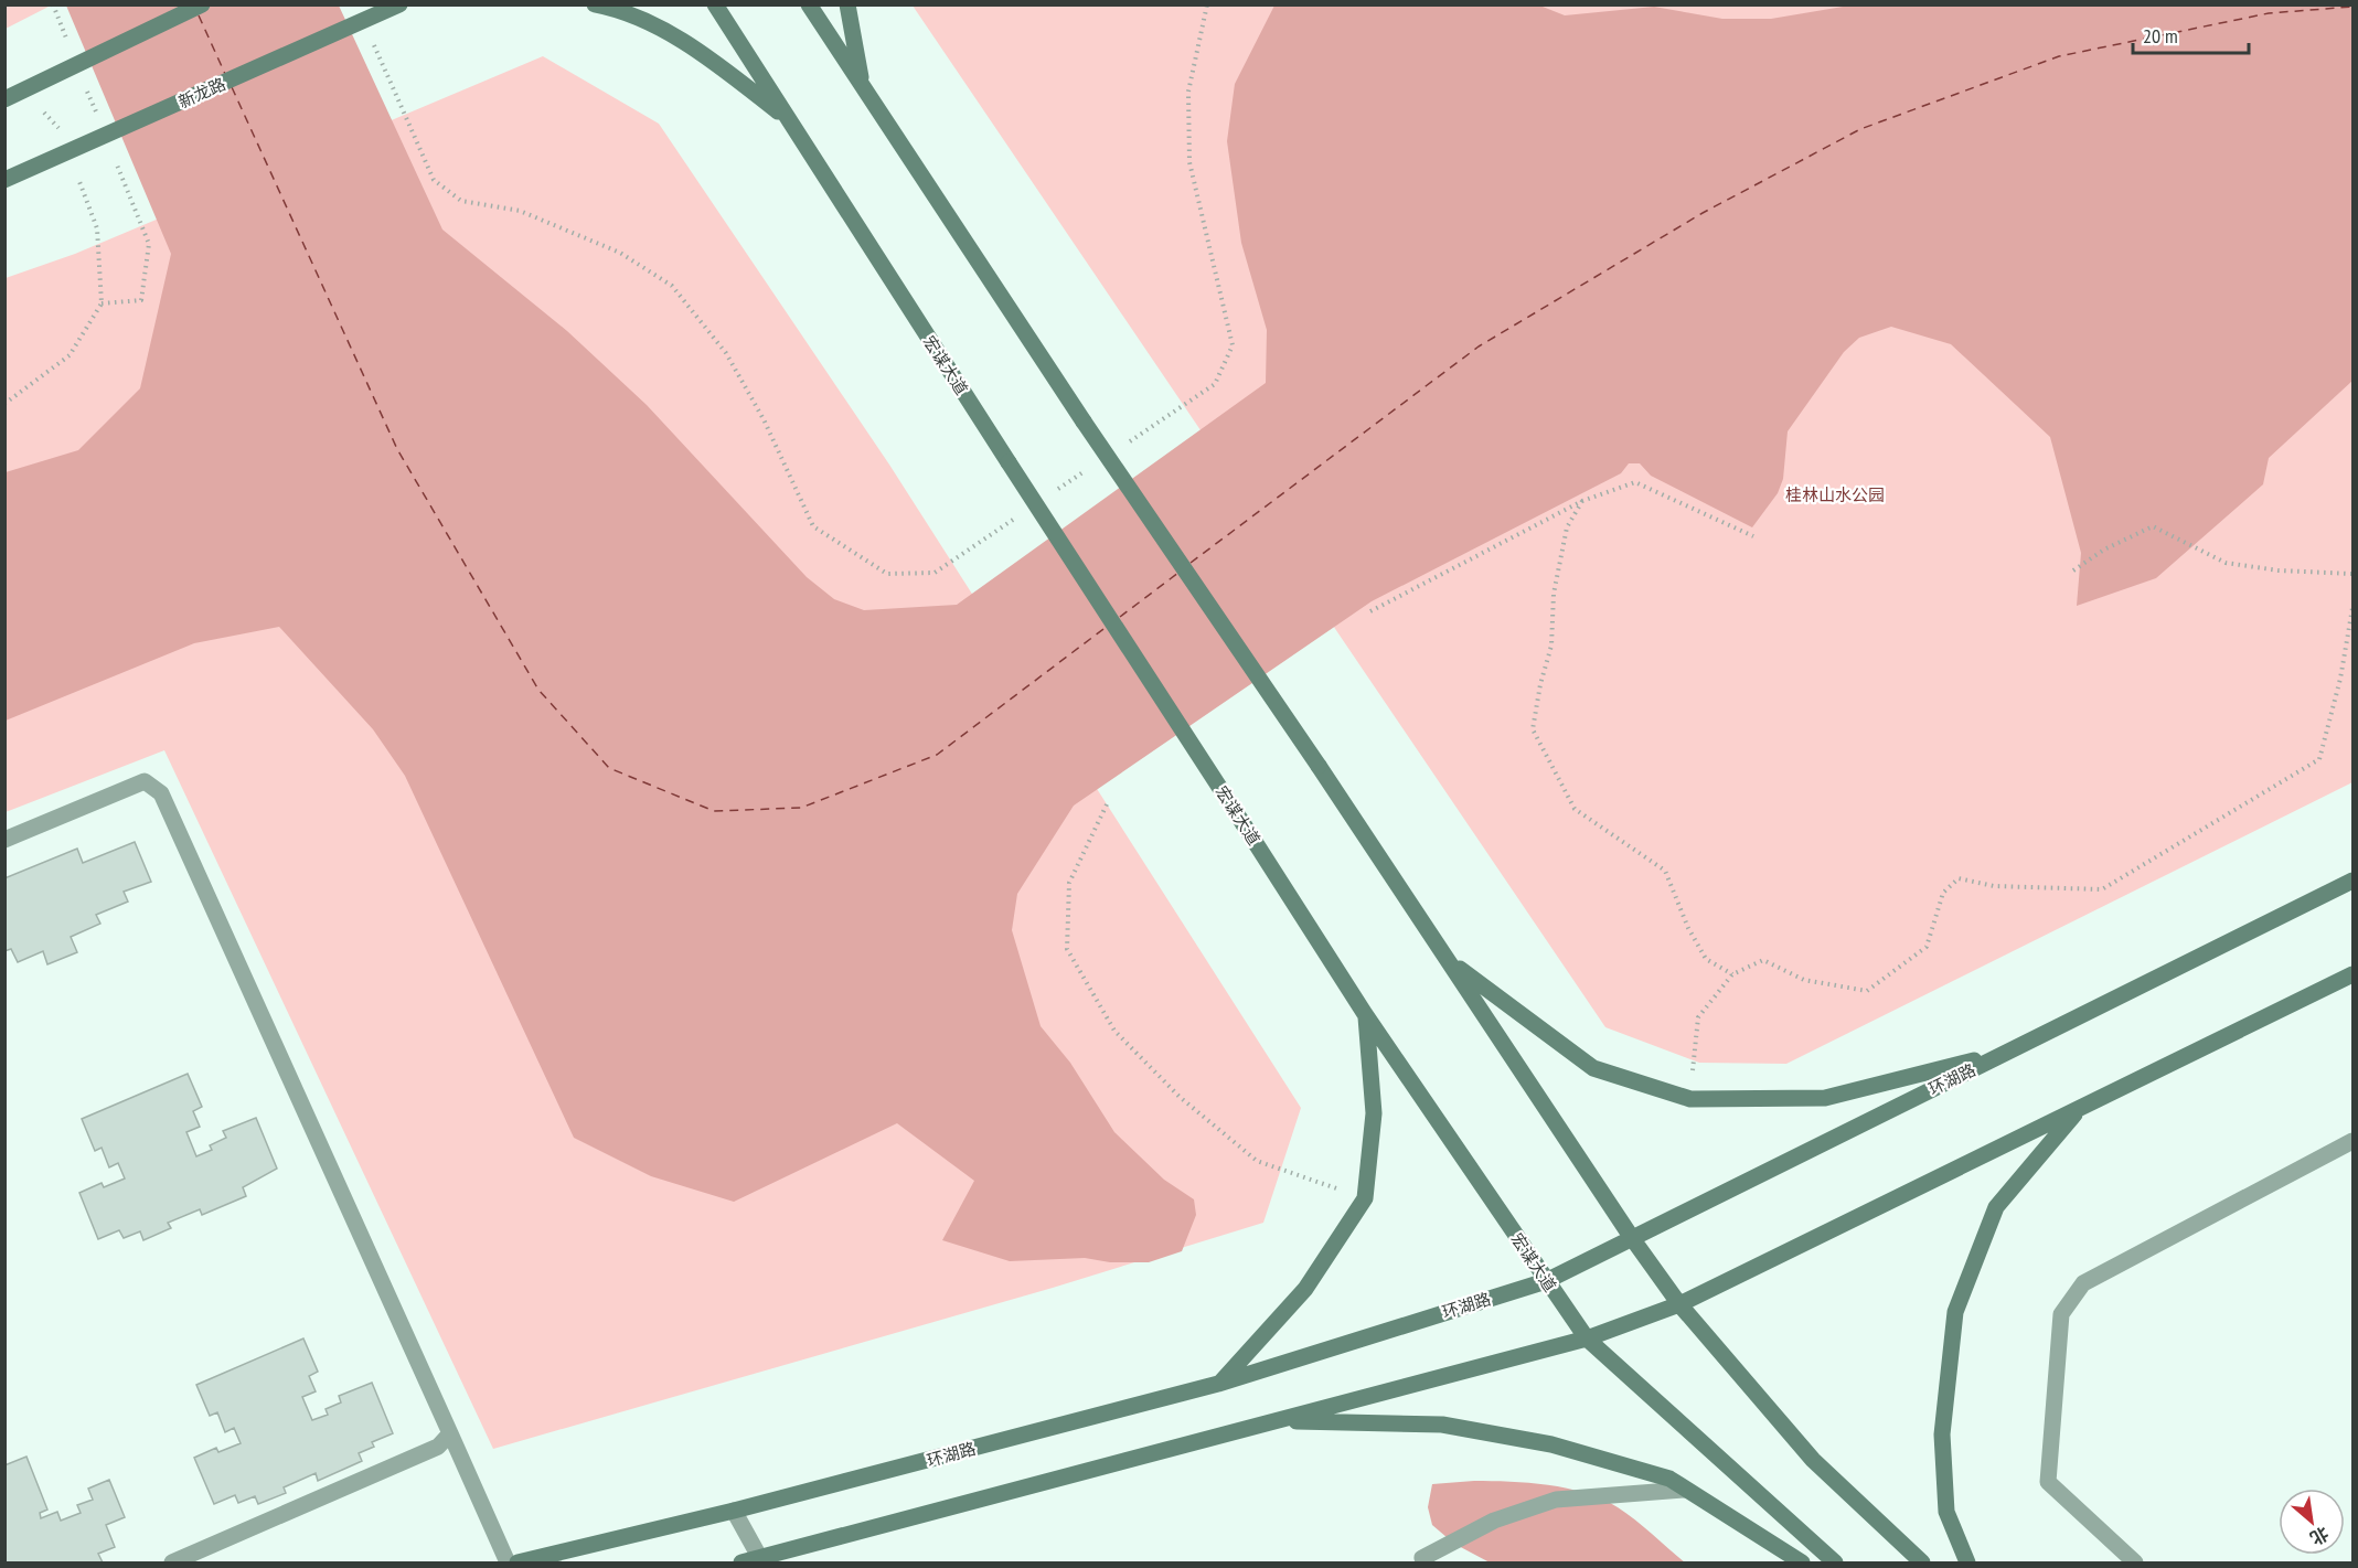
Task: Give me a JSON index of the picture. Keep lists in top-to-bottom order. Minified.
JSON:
{"streets":{"main road":["新龙路","宏谋大道","环湖路"]},"crossings":[["宏谋大道","环湖路"]],"parks":["桂林山水公园"],"scale_bar":"20 m","north":"bottom right"}
